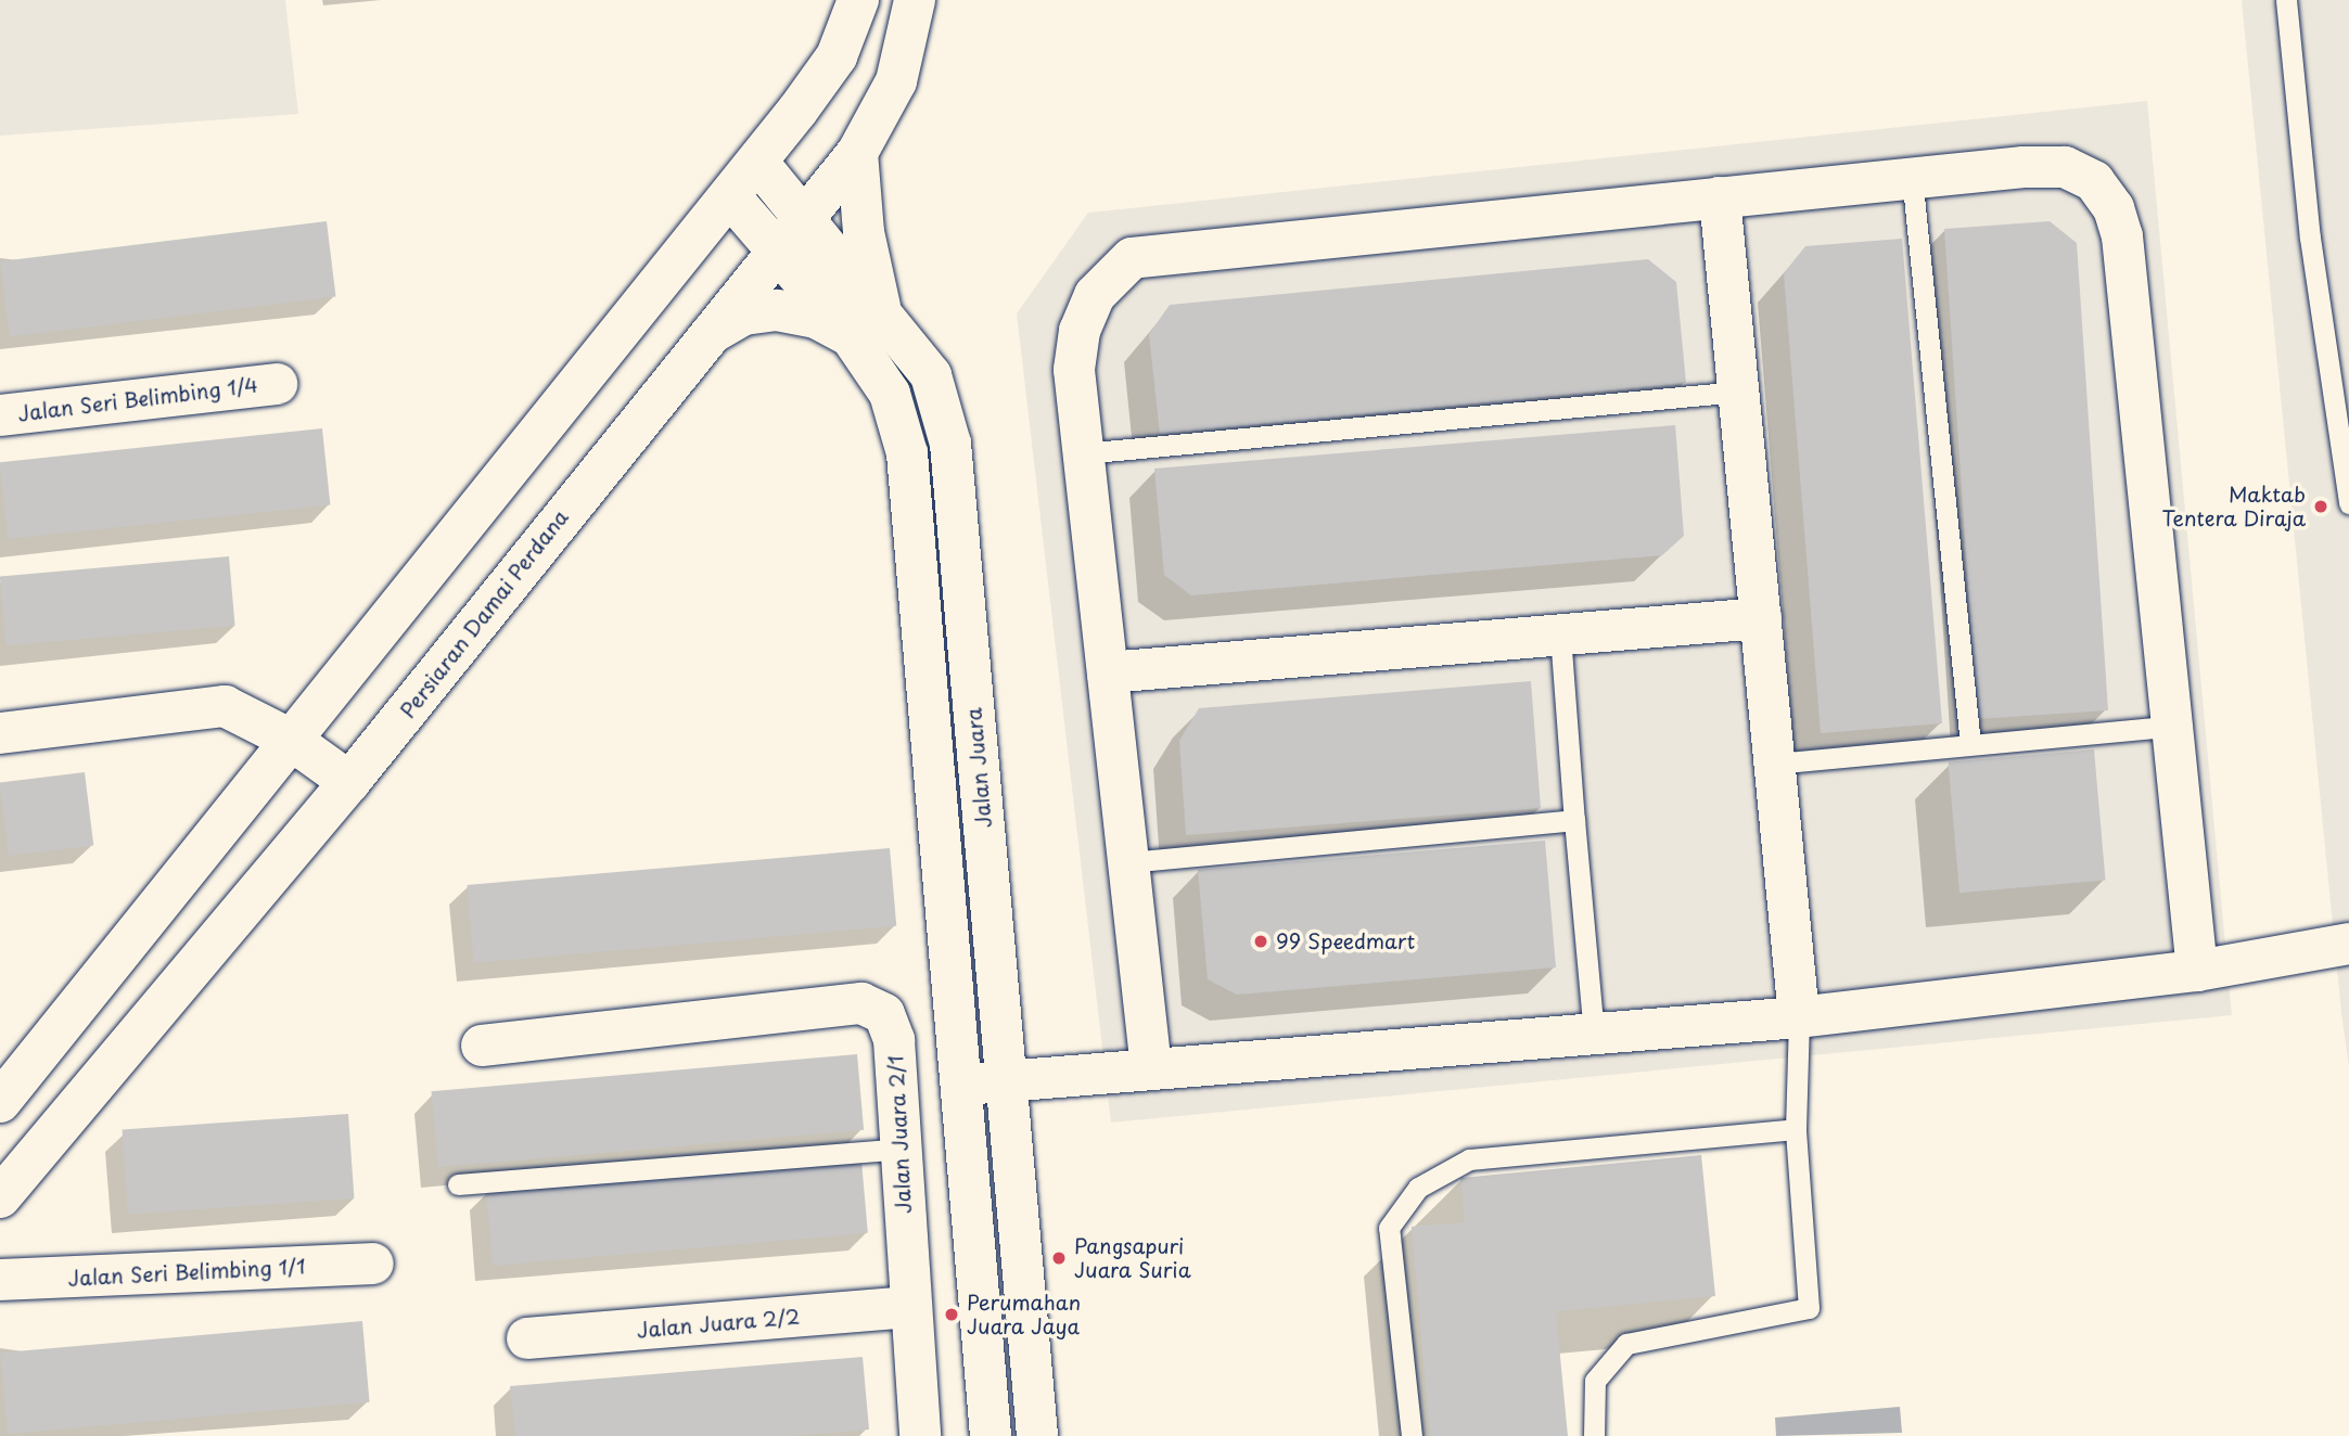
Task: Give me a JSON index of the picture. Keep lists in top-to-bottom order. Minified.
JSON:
{"streets":{"street":["Jalan Seri Belimbing 1/4","Persiaran Damai Perdana","Jalan Juara","Jalan Juara 2/1","Jalan Seri Belimbing 1/1","Jalan Juara 2/2"]},"crossings":[["Persiaran Damai Perdana","Jalan Juara"],["Jalan Juara 2/1","Jalan Juara 2/2"]],"places":["Maktab Tentera Diraja","99 Speedmart","Pangsapuri Juara Suria","Perumahan Juara Jaya"]}
